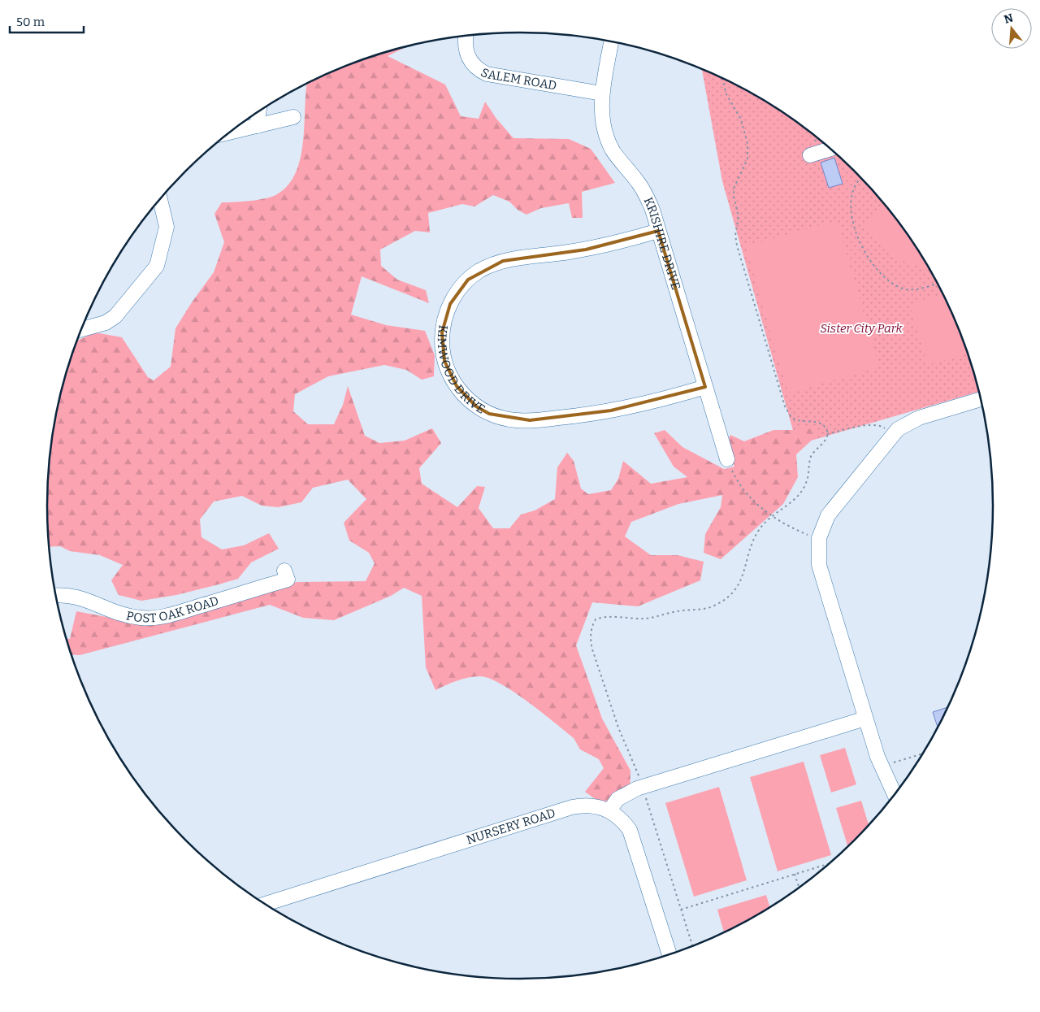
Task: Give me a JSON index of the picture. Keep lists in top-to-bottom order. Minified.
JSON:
{"streets":{"street":["SALEM ROAD","KRISHIRE DRIVE","KIMWOOD DRIVE","POST OAK ROAD","NURSERY ROAD"]},"crossings":[["SALEM ROAD","KRISHIRE DRIVE"],["KRISHIRE DRIVE","KIMWOOD DRIVE"]],"parks":["Sister City Park"],"scale_bar":"50 m","north":"top"}
